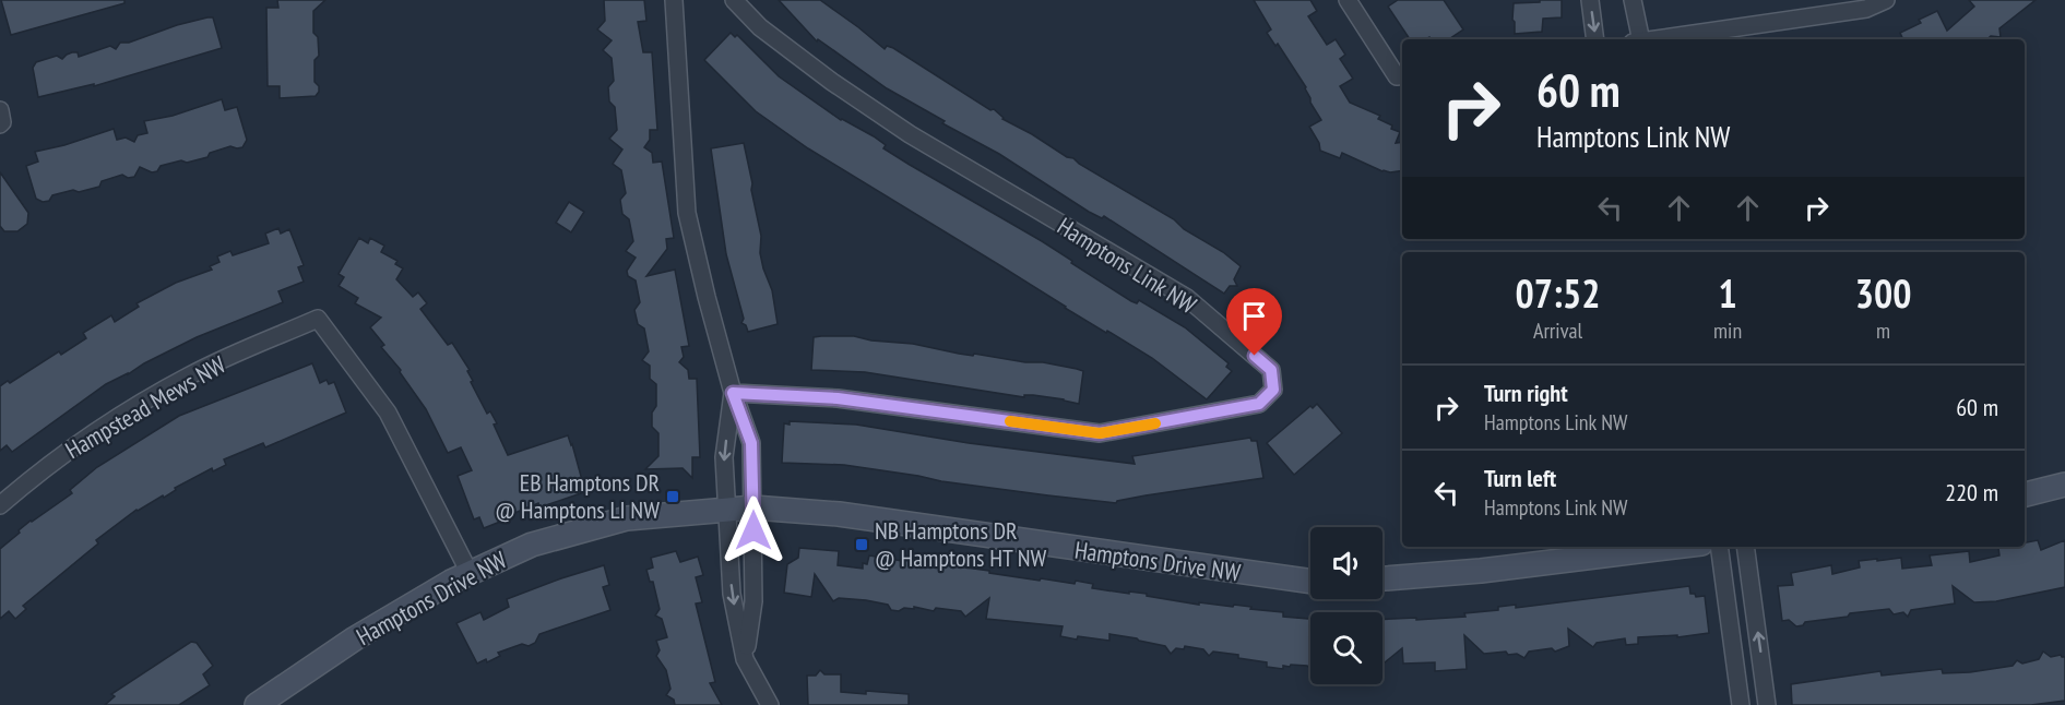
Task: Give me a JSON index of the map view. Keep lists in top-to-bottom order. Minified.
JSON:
{"streets":{"street":["Hamptons Link NW","Hampstead Mews NW","Hamptons Drive NW"]},"crossings":[["Hampstead Mews NW","Hamptons Drive NW"]],"places":{"transit":["EB Hamptons DR @ Hamptons LI NW","NB Hamptons DR @ Hamptons HT NW"]},"page":{"turn":["60 m","Hamptons Link NW"],"eta":["07:52","Arrival","1","min","300","m"],"list":[{"name":"Turn right","note":"Hamptons Link NW","value":"60 m"},{"name":"Turn left","note":"Hamptons Link NW","value":"220 m"}]}}
